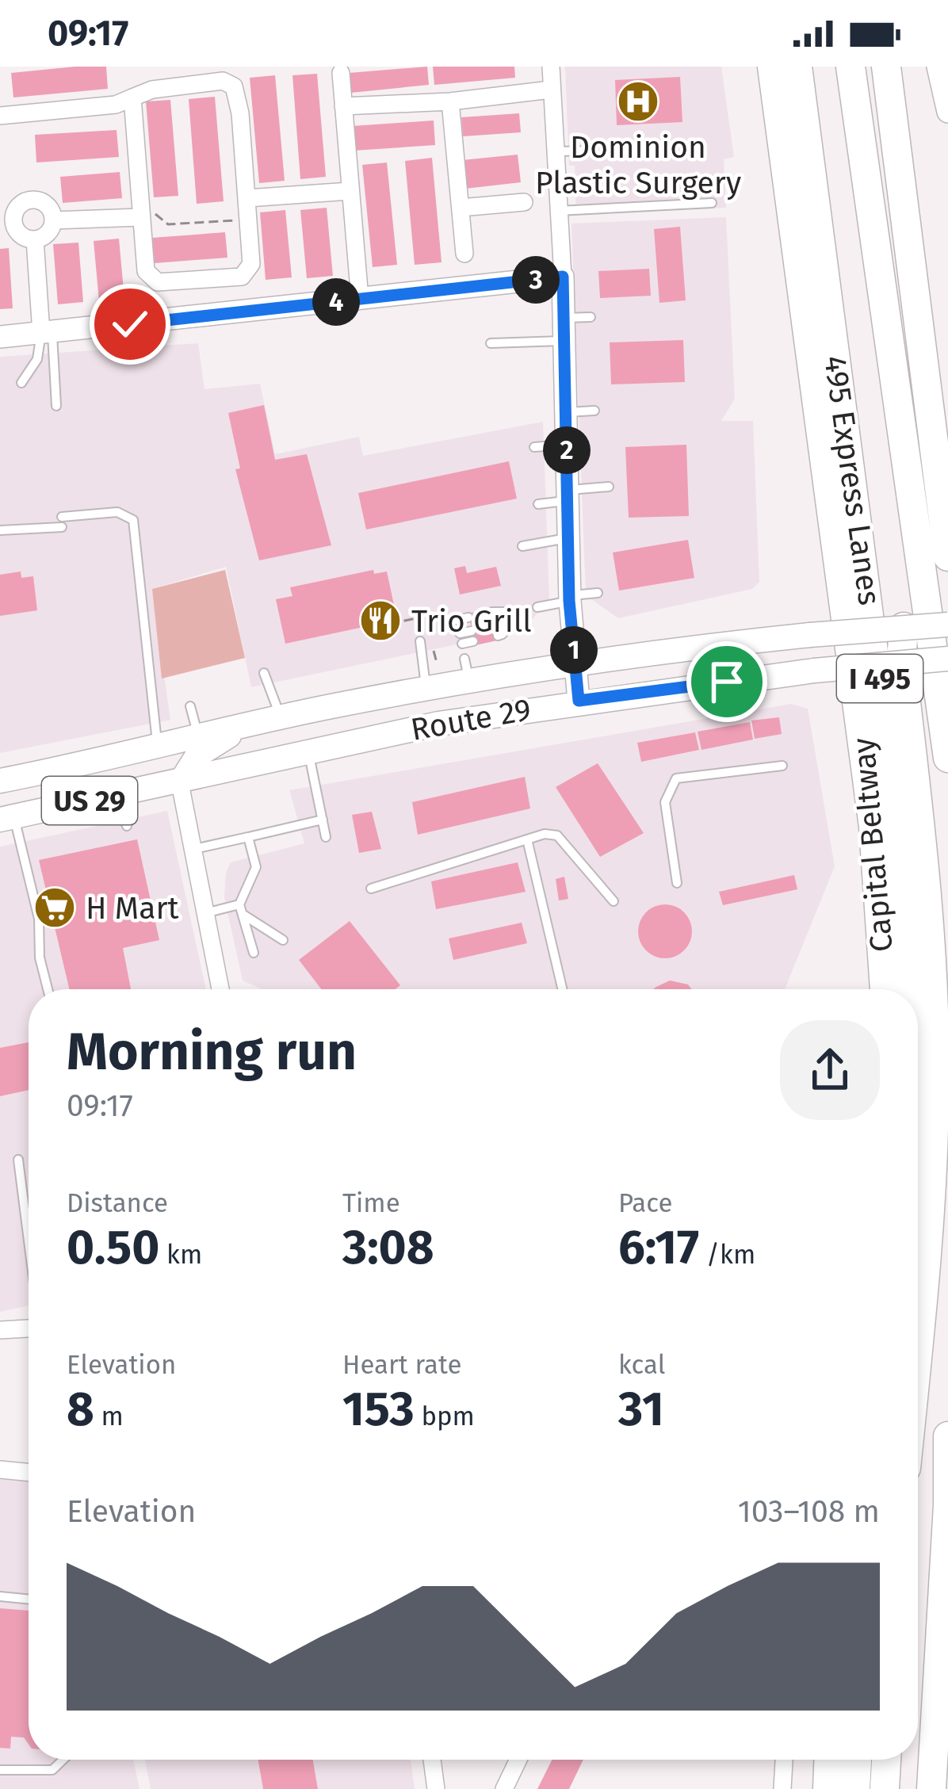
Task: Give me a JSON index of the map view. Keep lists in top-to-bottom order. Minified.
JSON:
{"streets":{"highway":["495 Express Lanes","I 495","Capital Beltway"],"main road":["Route 29","US 29"]},"places":{"hospital":["Dominion Plastic Surgery"],"restaurant":["Trio Grill"],"supermarket":["H Mart"]},"page":{"status":"09:17","pins":["3","4","2","1"],"heading":["Morning run","09:17"],"stats":[["Distance","0.50 km"],["Time","3:08"],["Pace","6:17 /km"],["Elevation","8 m"],["Heart rate","153 bpm"],["kcal","31"]],"chart":["Elevation","103–108 m"]}}
